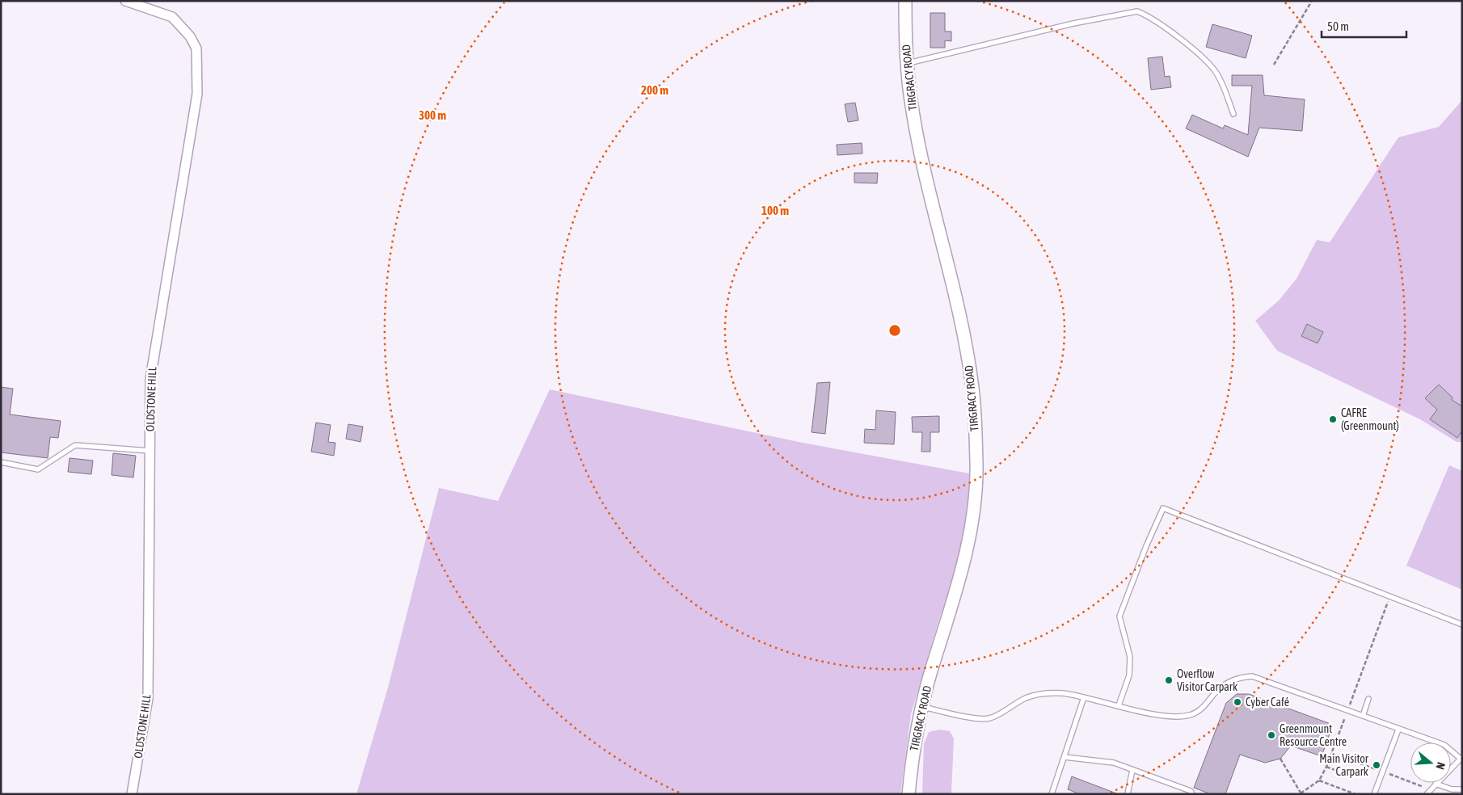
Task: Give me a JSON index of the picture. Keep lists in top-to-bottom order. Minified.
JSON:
{"streets":{"street":["TIRGRACY ROAD","OLDSTONE HILL"]},"places":["CAFRE (Greenmount)","Overflow Visitor Carpark","Cyber Café","Greenmount Resource Centre","Main Visitor Carpark"],"scale_bar":"50 m","north":"right","rings":["200 m","300 m","100 m"]}
